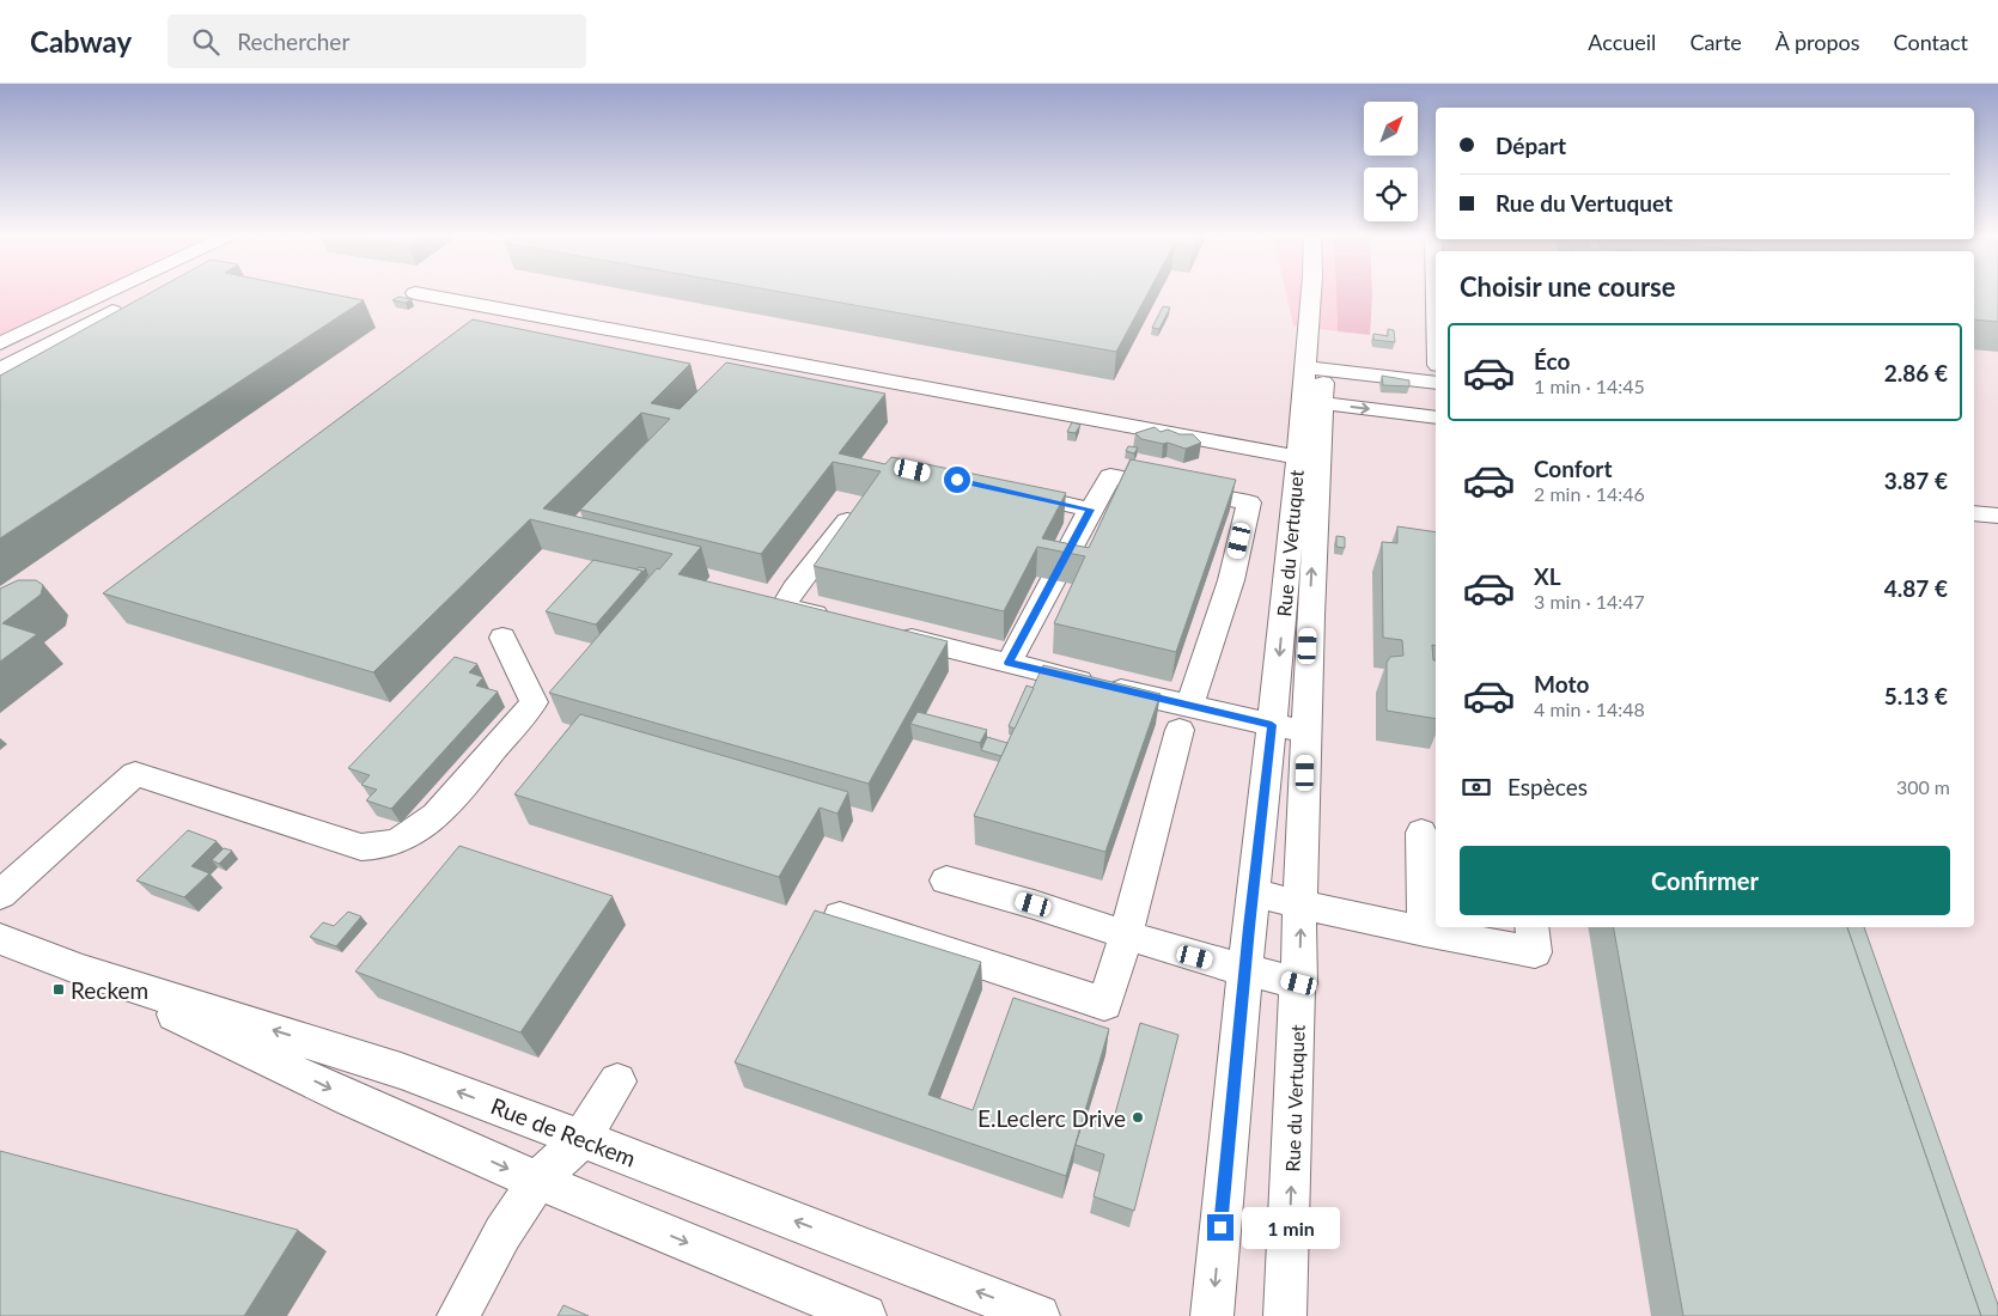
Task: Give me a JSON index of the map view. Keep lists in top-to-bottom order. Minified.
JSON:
{"streets":{"street":["Rue du Vertuquet","Rue de Reckem"]},"places":{"transit":["Reckem"],"other":["E.Leclerc Drive"]},"north":"top right","page":{"header":"Cabway","search":"Rechercher","nav":["Accueil","Carte","À propos","Contact"],"banner":["Départ","Rue du Vertuquet"],"heading":"Choisir une course","list":[{"name":"Éco","note":"1 min · 14:45","value":"2.86 €"},{"name":"Confort","note":"2 min · 14:46","value":"3.87 €"},{"name":"XL","note":"3 min · 14:47","value":"4.87 €"},{"name":"Moto","note":"4 min · 14:48","value":"5.13 €"}],"pay":["Espèces","300 m"],"buttons":"Confirmer","bubble":"1 min"}}
